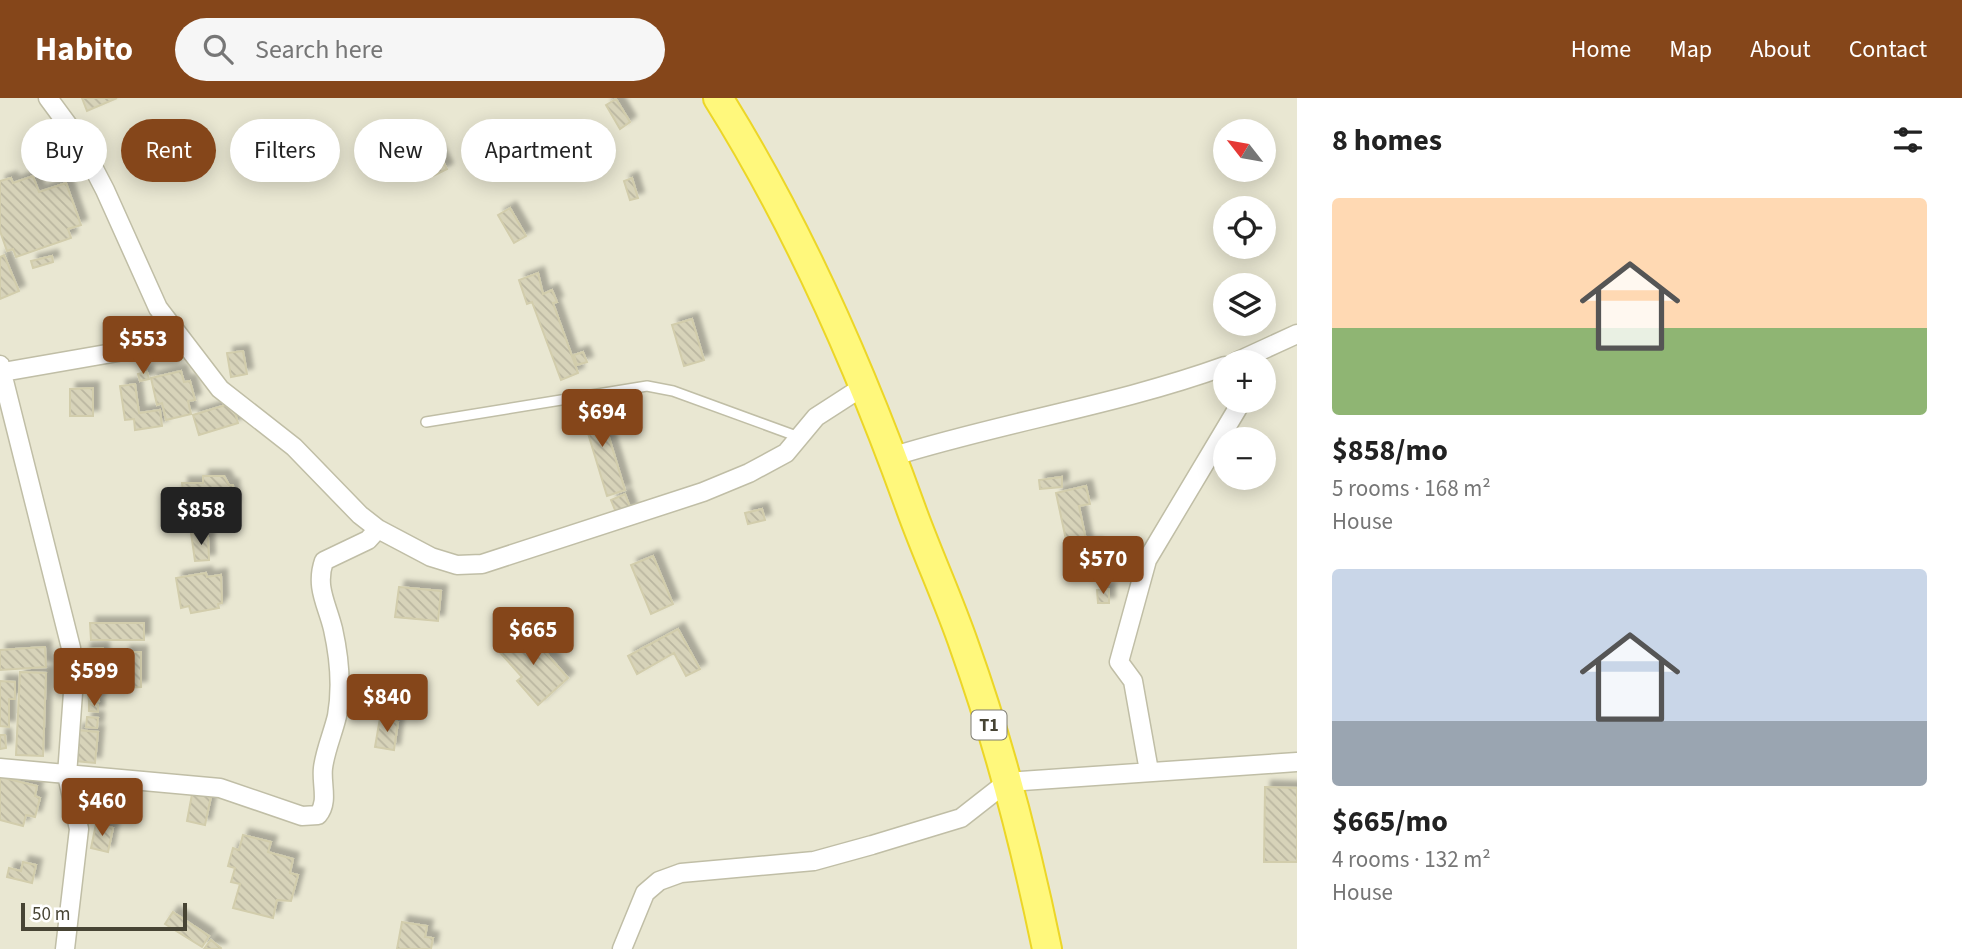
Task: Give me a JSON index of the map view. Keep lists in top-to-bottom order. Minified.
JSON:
{"streets":{"highway":["T1"]},"scale_bar":"50 m","north":"top left","page":{"header":"Habito","search":"Search here","nav":["Home","Map","About","Contact"],"heading":"8 homes","map_buttons":["+","−"],"chip":["Buy","Rent","Filters","New","Apartment"],"list":[{"name":"$858/mo","note":"5 rooms · 168 m² · House"},{"name":"$665/mo","note":"4 rooms · 132 m² · House"}],"price":["$553","$694","$858","$570","$665","$599","$840","$460"],"scale":"50 m"}}
